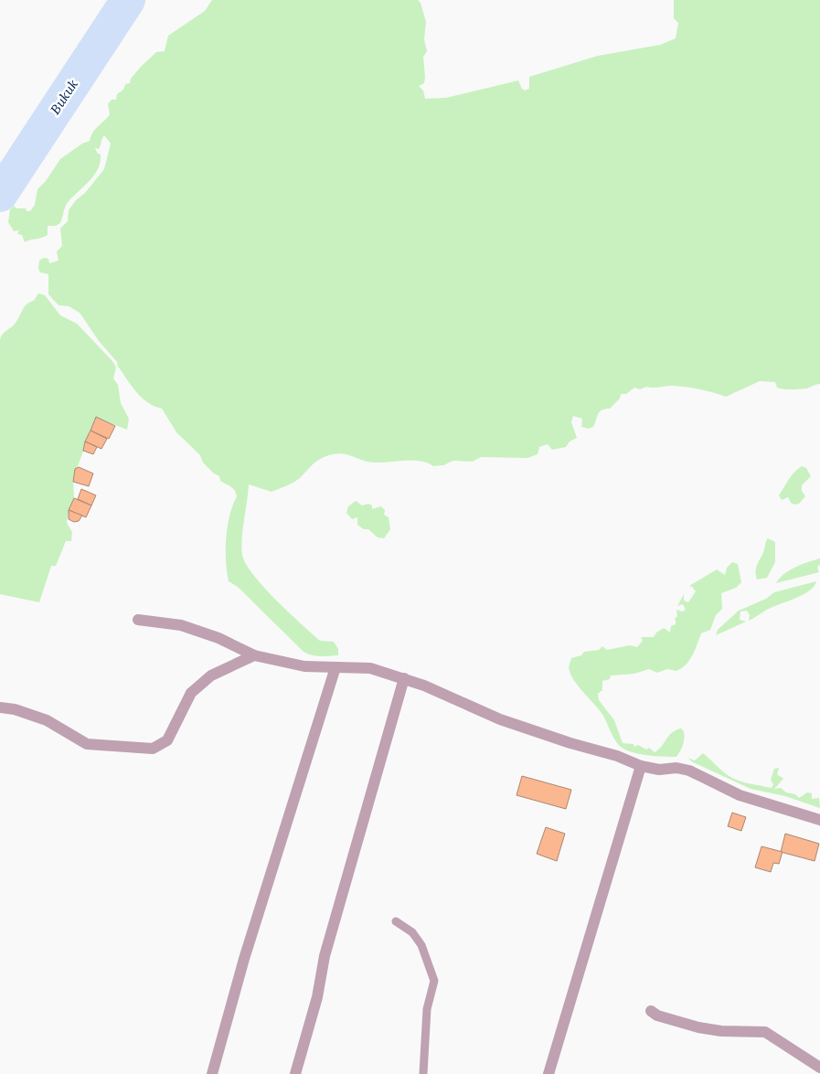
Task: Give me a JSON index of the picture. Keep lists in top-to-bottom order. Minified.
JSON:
{"water":["Bukuk"]}
